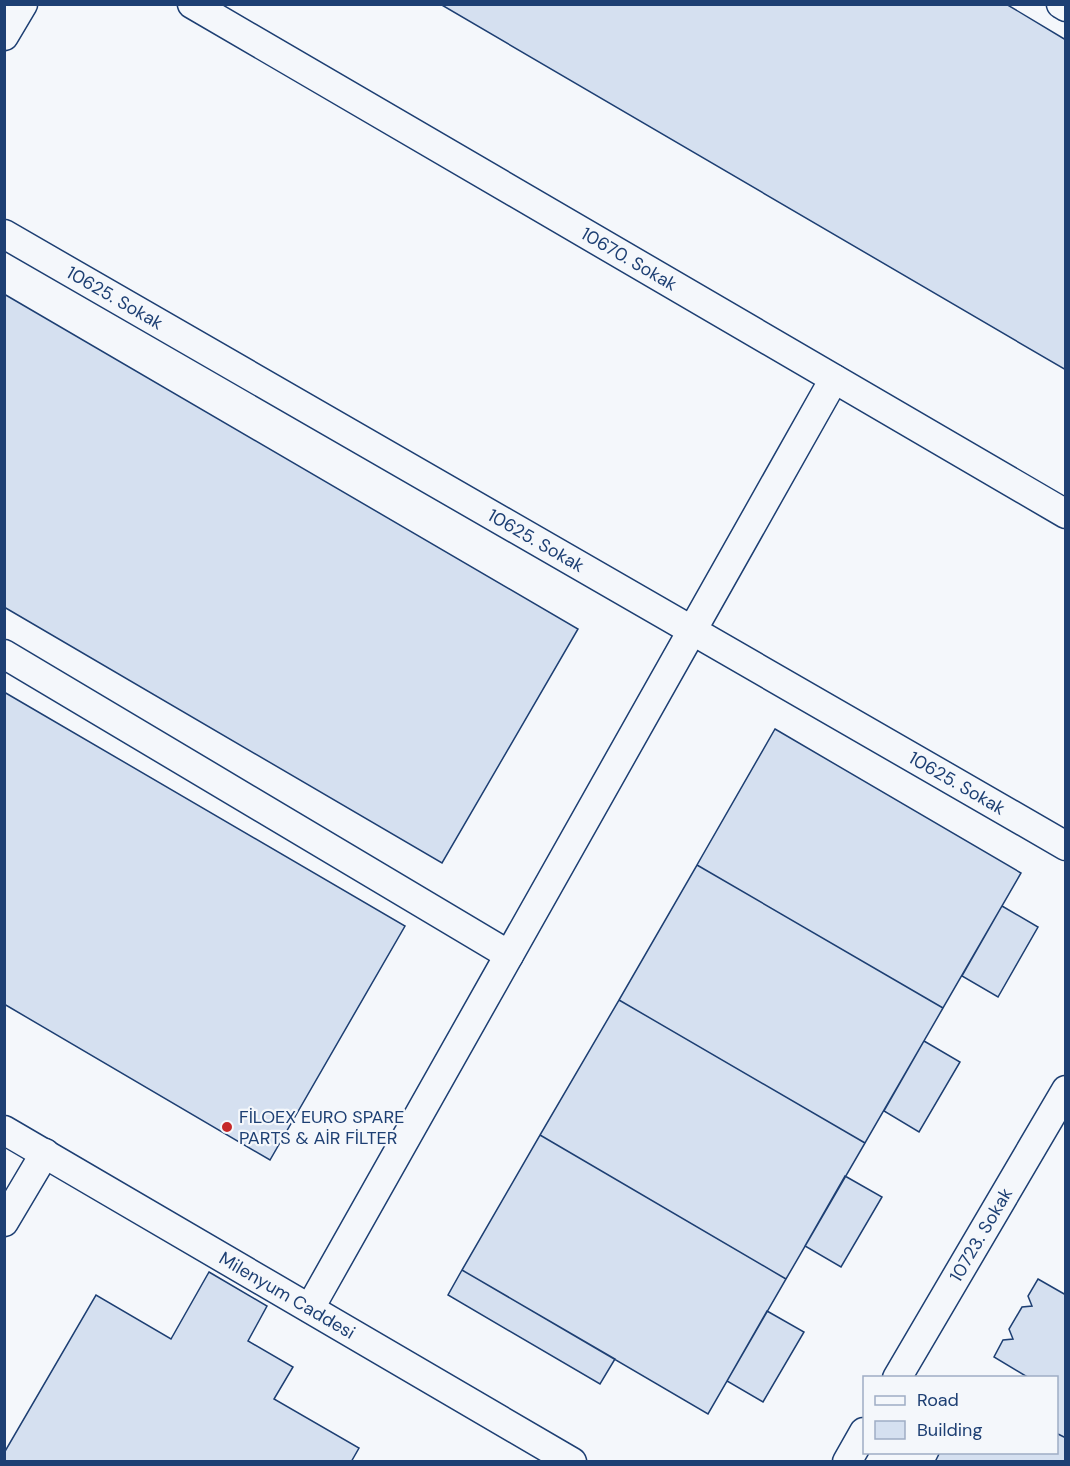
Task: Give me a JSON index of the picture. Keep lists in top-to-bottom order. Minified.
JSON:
{"streets":{"street":["10670. Sokak","10625. Sokak","10723. Sokak","Milenyum Caddesi"]},"places":["FİLOEX EURO SPARE PARTS & AİR FİLTER"],"legend":["Road","Building"]}
